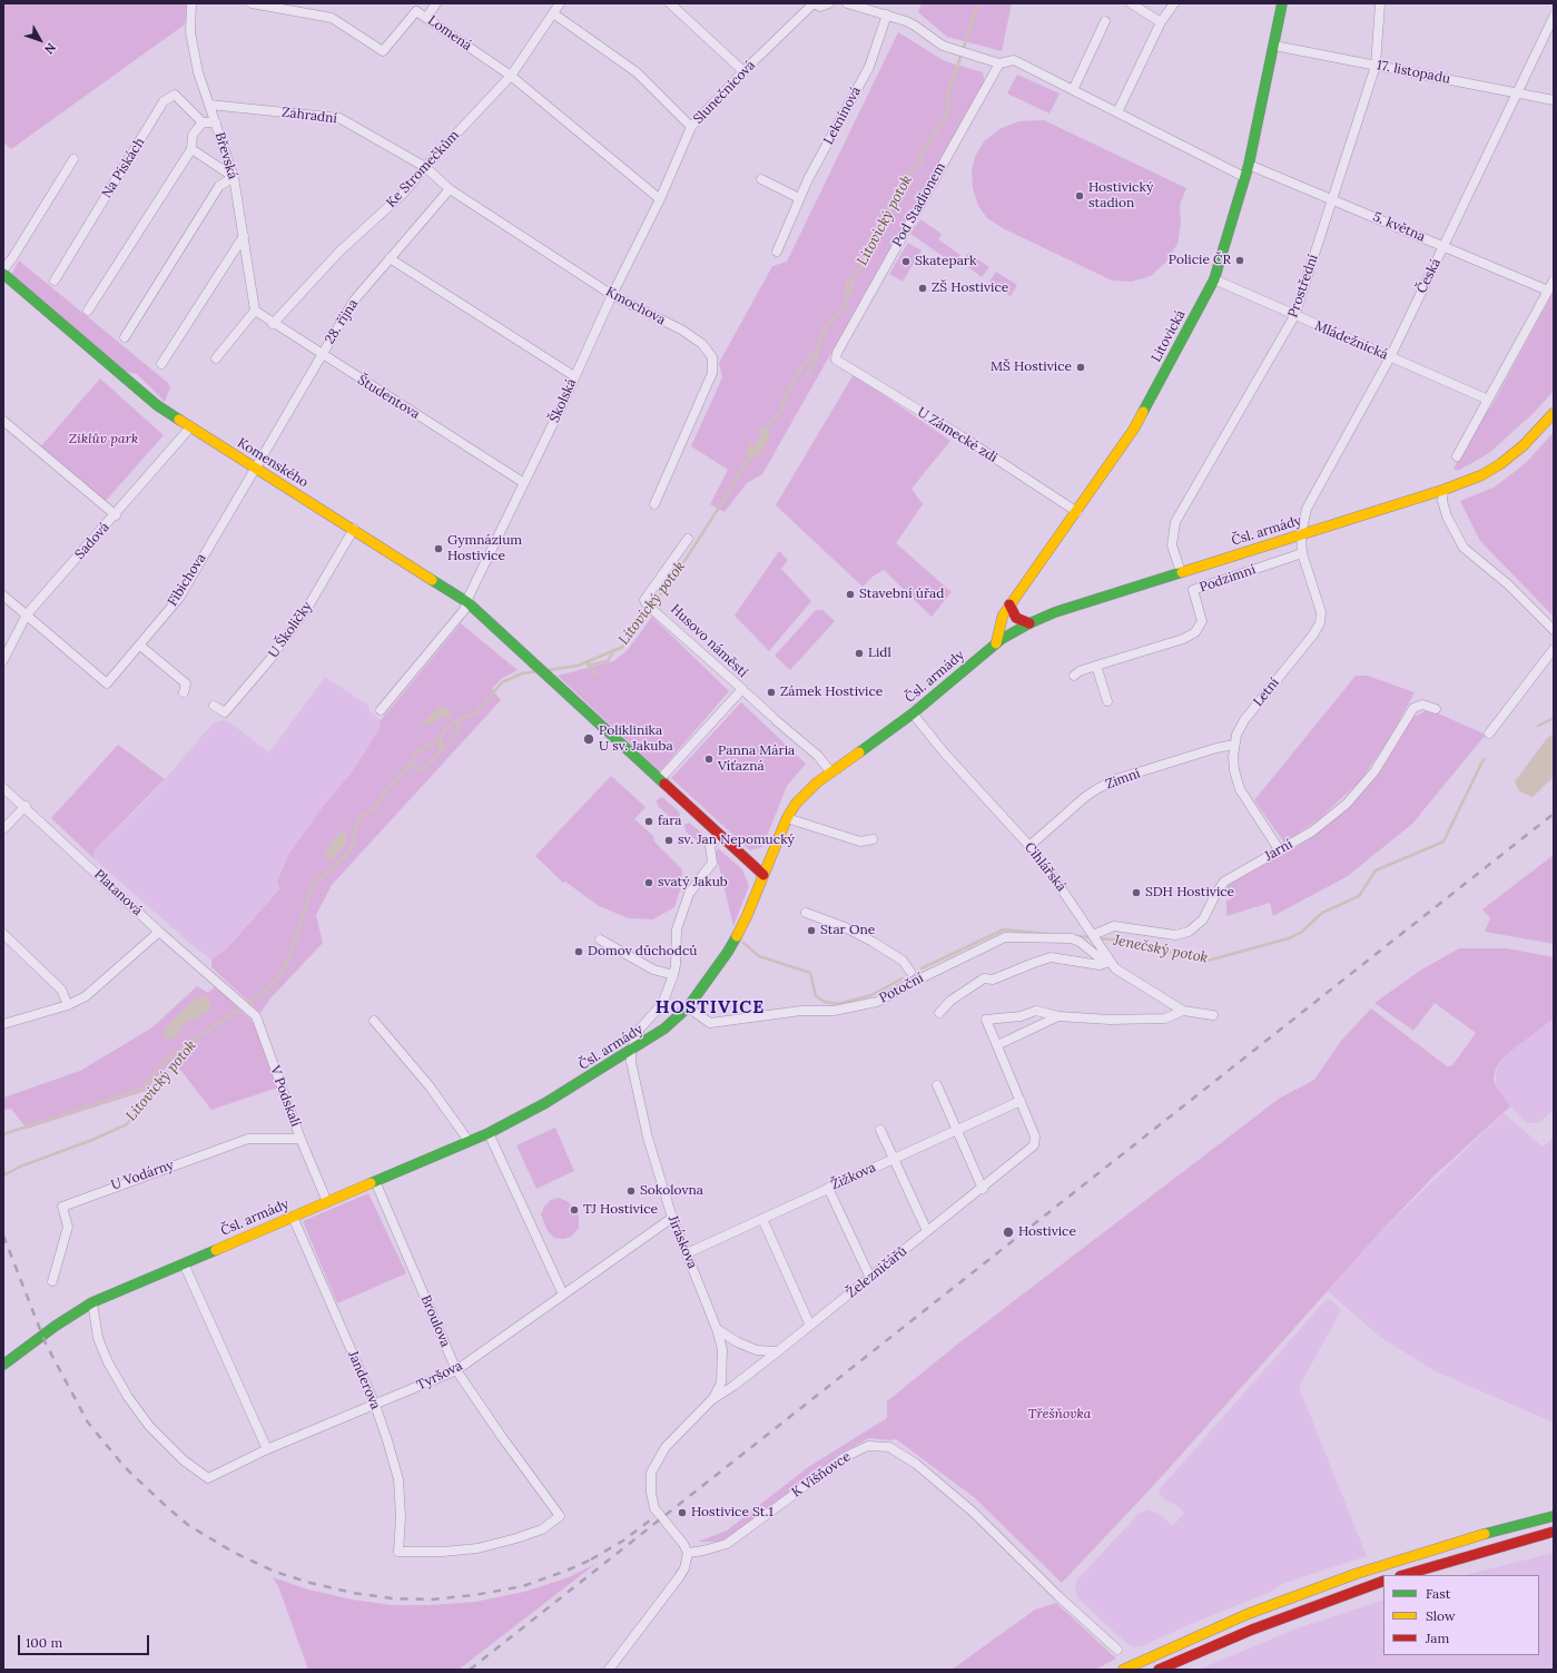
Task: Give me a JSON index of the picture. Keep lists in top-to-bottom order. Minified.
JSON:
{"streets":{"main road":["Litovická","Komenského","Čsl. armády"],"street":["Lomená","17. listopadu","Slunečnicová","Zahradní","Leknínová","Břevská","Na Pískách","Ke Stromečkům","Pod Stadionem","5. května","Česká","Prostřední","Kmochova","28. října","Mládežnická","Študentova","Školská","U Zámecké zdi","Sadová","Podzimní","Fibichova","U Školičky","Husovo náměstí","Letní","Zimní","Jarní","Cihlářská","Platanová","Potoční","V Podskalí","U Vodárny","Žižkova","Jiráskova","Železničářů","Broulova","Tyršova","Janderova","K Višňovce"]},"crossings":[["Lomená","Slunečnicová"],["Lomená","Ke Stromečkům"],["Lomená","Školská"],["17. listopadu","Česká"],["17. listopadu","Prostřední"],["17. listopadu","Litovická"],["Slunečnicová","Školská"],["Zahradní","Břevská"],["Zahradní","Ke Stromečkům"],["Zahradní","Kmochova"],["Břevská","Študentova"],["Ke Stromečkům","Kmochova"],["Ke Stromečkům","Študentova"],["Pod Stadionem","U Zámecké zdi"],["5. května","Česká"],["5. května","Prostřední"],["5. května","Litovická"],["Česká","Mládežnická"],["Česká","Čsl. armády"],["Česká","Letní"],["Prostřední","Mládežnická"],["Prostřední","Čsl. armády"],["Kmochova","28. října"],["Kmochova","Školská"],["28. října","Študentova"],["28. října","Komenského"],["28. října","Fibichova"],["Litovická","Mládežnická"],["Litovická","U Zámecké zdi"],["Litovická","Čsl. armády"],["Študentova","Školská"],["Školská","Komenského"],["Komenského","Sadová"],["Komenského","Fibichova"],["Komenského","U Školičky"],["Komenského","Husovo náměstí"],["Čsl. armády","Husovo náměstí"],["Čsl. armády","Letní"],["Čsl. armády","Cihlářská"],["Čsl. armády","Potoční"],["Čsl. armády","V Podskalí"],["Čsl. armády","Jiráskova"],["Čsl. armády","Broulova"],["Čsl. armády","Tyršova"],["Čsl. armády","Janderova"],["Sadová","Fibichova"],["Podzimní","Letní"],["Letní","Zimní"],["Letní","Jarní"],["Zimní","Cihlářská"],["Jarní","Cihlářská"],["Cihlářská","Potoční"],["Platanová","V Podskalí"],["V Podskalí","U Vodárny"],["Žižkova","Jiráskova"],["Žižkova","Železničářů"],["Jiráskova","Železničářů"],["Jiráskova","Tyršova"],["Jiráskova","K Višňovce"],["Broulova","Tyršova"],["Broulova","Janderova"],["Tyršova","Janderova"]],"districts":["HOSTIVICE"],"water":["Litovický potok","Jenečský potok"],"parks":["Ziklův park","Třešňovka"],"places":["Hostivický stadion","Policie ČR","Skatepark","ZŠ Hostivice","MŠ Hostivice","Gymnázium Hostivice","Stavební úřad","Lidl","Zámek Hostivice","Poliklinika U sv. Jakuba","Panna Mária Víťazná","fara","sv. Jan Nepomucký","svatý Jakub","SDH Hostivice","Star One","Domov důchodců","Sokolovna","TJ Hostivice","Hostivice","Hostivice St.1"],"legend":["Fast","Slow","Jam"],"scale_bar":"100 m","north":"bottom right"}
